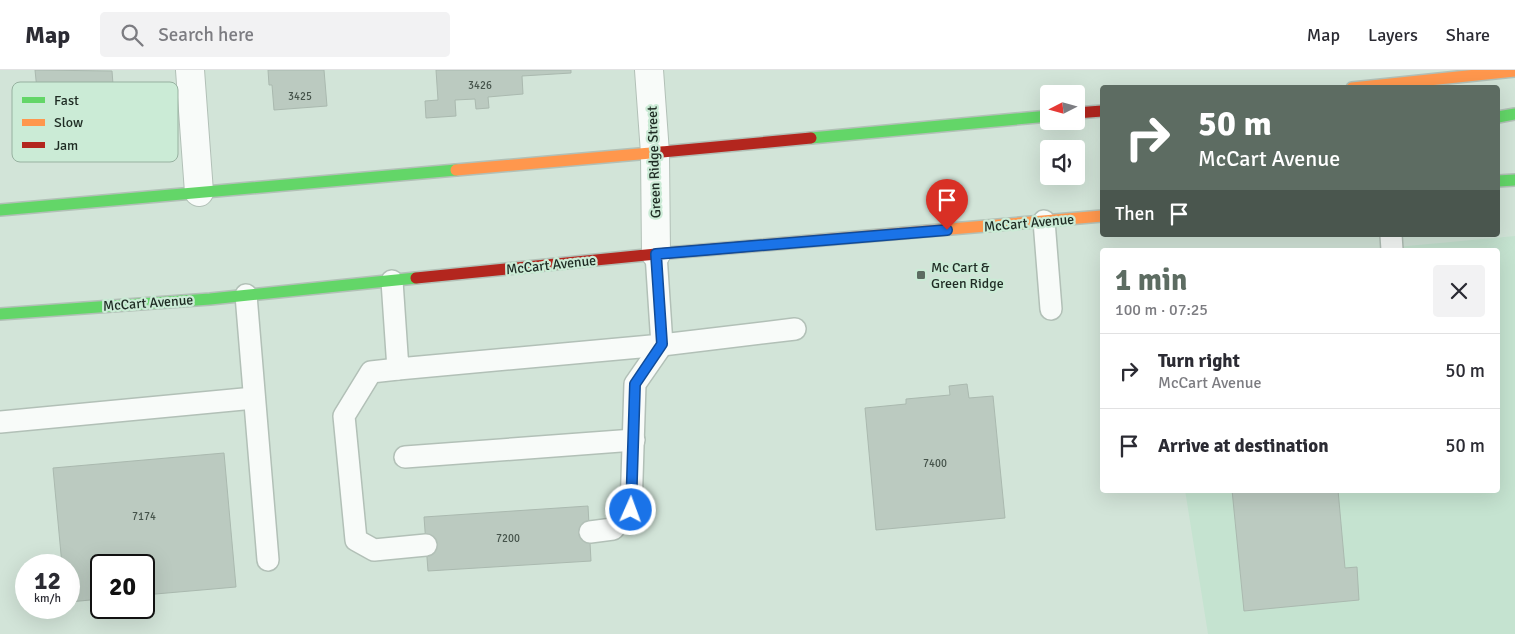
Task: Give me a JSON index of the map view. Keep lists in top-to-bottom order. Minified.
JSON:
{"streets":{"main road":["McCart Avenue"],"street":["Green Ridge Street"]},"crossings":[["Green Ridge Street","McCart Avenue"]],"places":{"transit":["Mc Cart & Green Ridge"]},"house_numbers":["3426","3425","7400","7174","7200"],"legend":["Fast","Slow","Jam"],"north":"left","page":{"header":"Map","search":"Search here","nav":["Map","Layers","Share"],"turn":["50 m","McCart Avenue"],"then":"Then","heading":["1 min","100 m · 07:25"],"list":[{"name":"Turn right","note":"McCart Avenue","value":"50 m"},{"name":"Arrive at destination","value":"50 m"}],"speed":"12 km/h","limit":"20"}}
